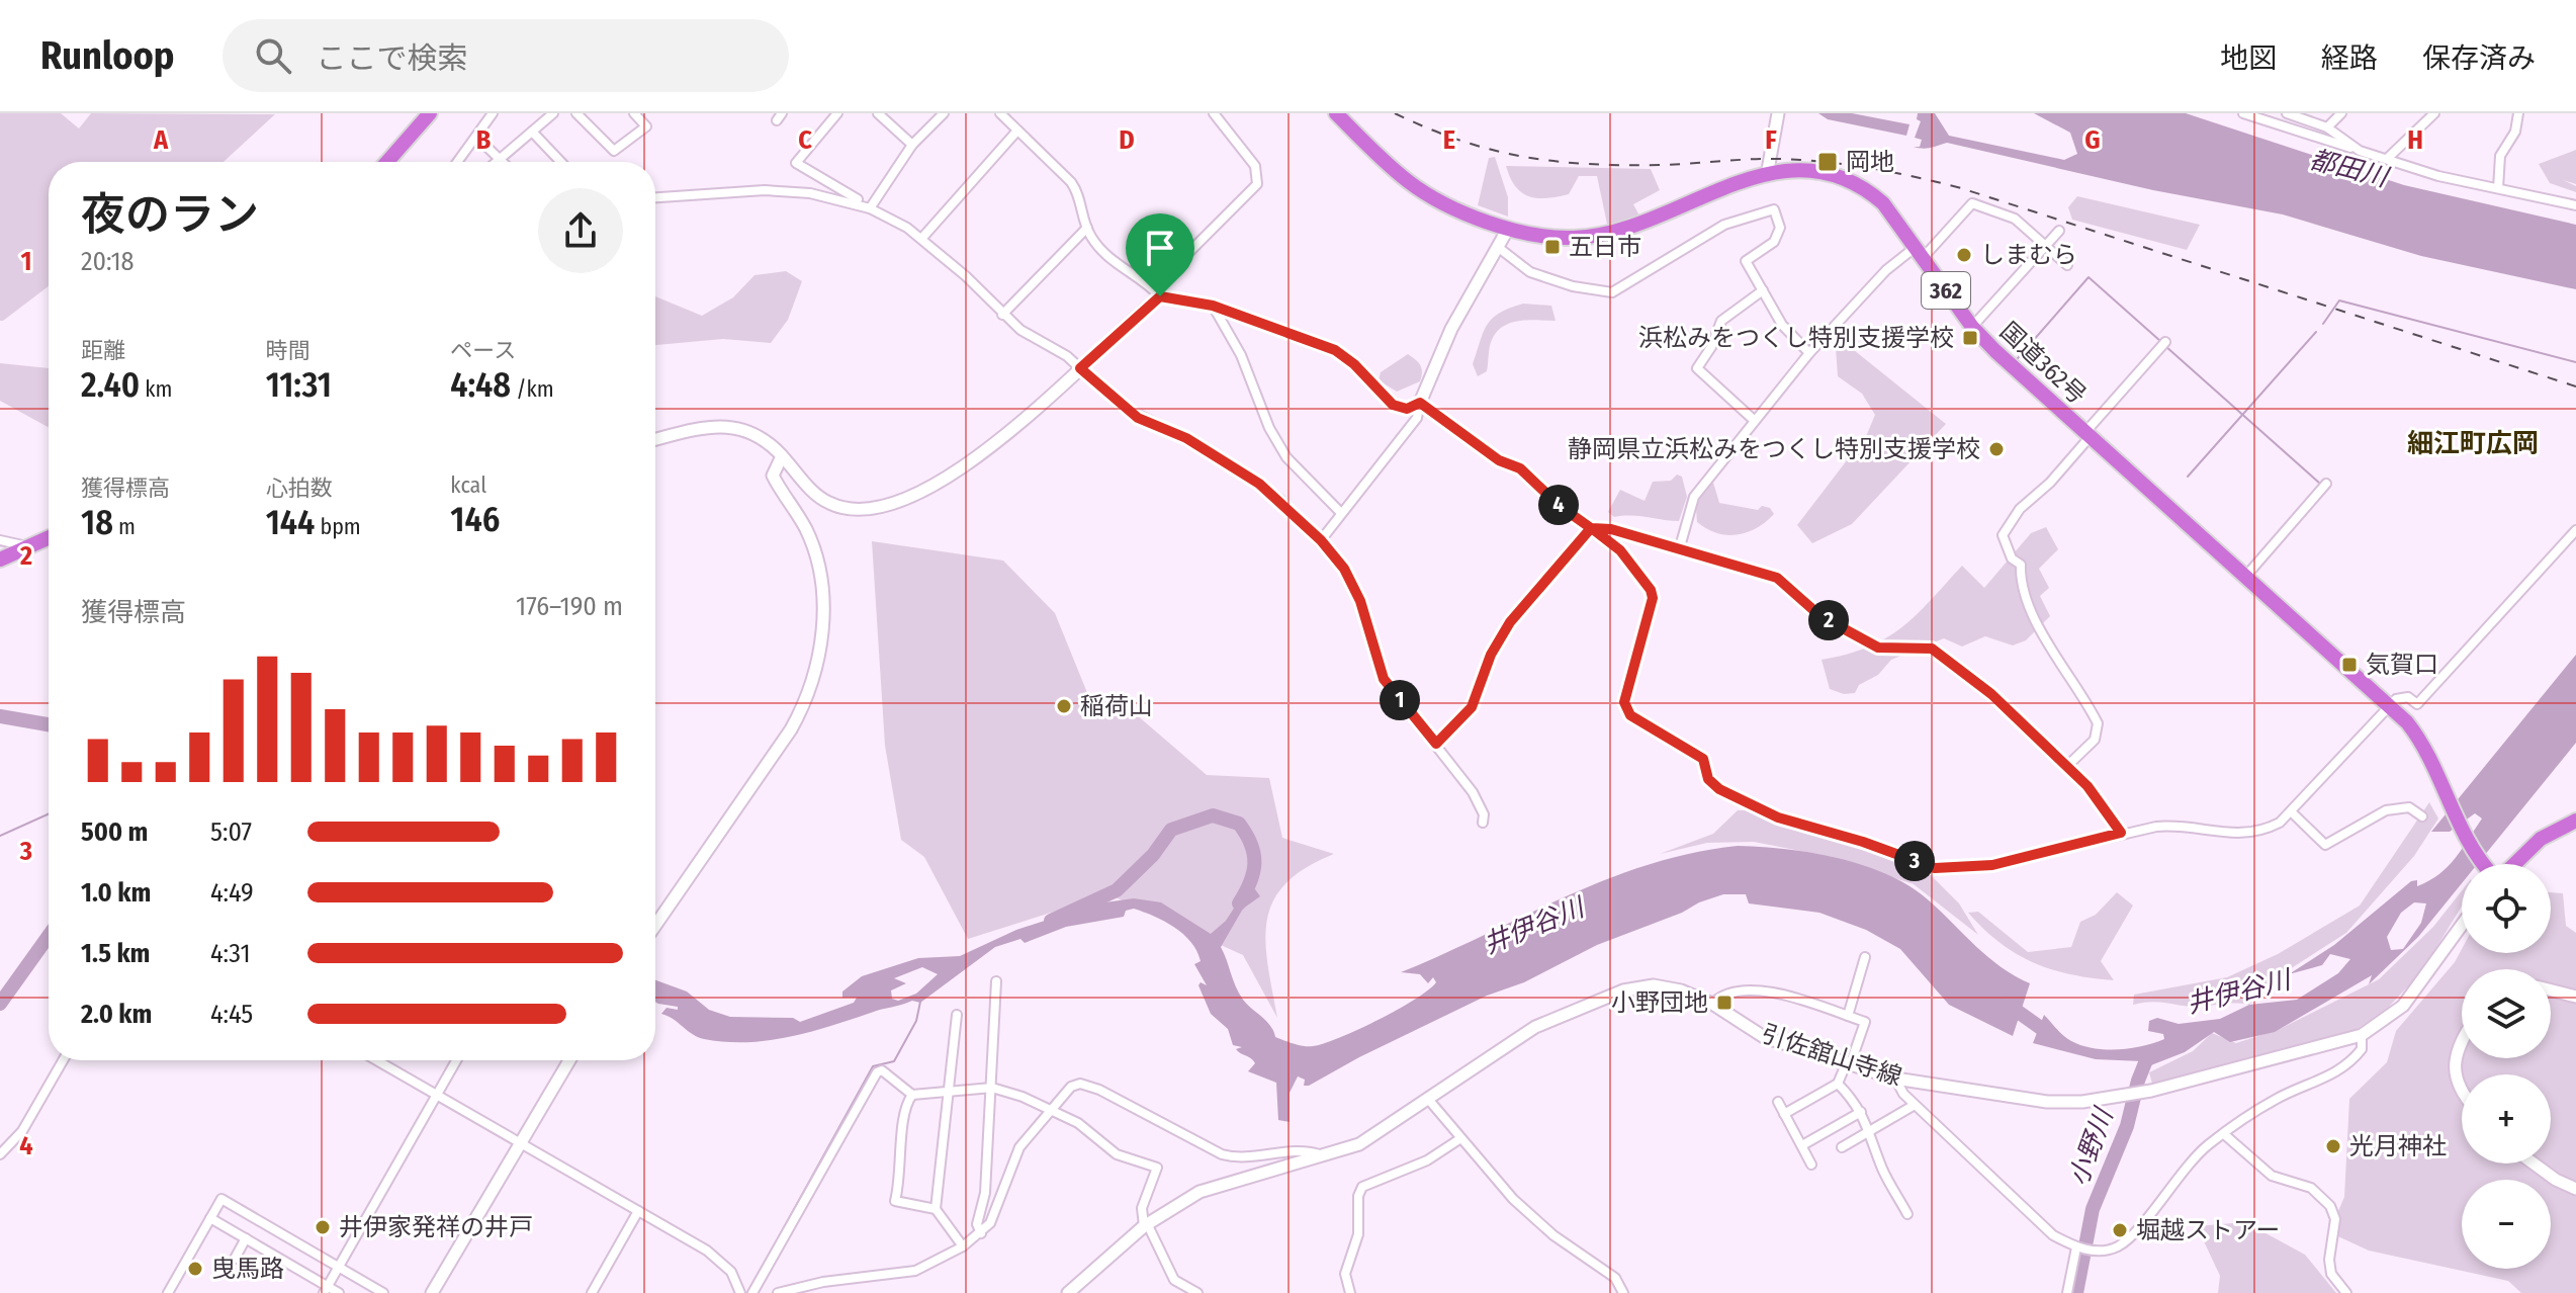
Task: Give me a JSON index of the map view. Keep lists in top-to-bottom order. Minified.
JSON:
{"streets":{"highway":["362","国道362号"],"street":["引佐舘山寺線"]},"districts":["細江町広岡"],"water":["都田川","井伊谷川","小野川"],"places":{"transit":["岡地","五日市","浜松みをつくし特別支援学校","気賀口","小野団地"],"other":["しまむら","静岡県立浜松みをつくし特別支援学校","稲荷山","光月神社","井伊家発祥の井戸","堀越ストアー","曳馬路"]},"page":{"header":"Runloop","search":"ここで検索","nav":["地図","経路","保存済み"],"heading":["夜のラン","20:18"],"stats":[["距離","2.40 km"],["時間","11:31"],["ペース","4:48 /km"],["獲得標高","18 m"],["心拍数","144 bpm"],["kcal","146"]],"pins":["4","2","1","3"],"chart":["獲得標高","176–190 m"],"list":[{"name":"500 m","note":"5:07"},{"name":"1.0 km","note":"4:49"},{"name":"1.5 km","note":"4:31"},{"name":"2.0 km","note":"4:45"}],"map_buttons":["+","−"]},"grid":{"columns":["A","B","C","D","E","F","G","H"],"rows":["1","2","3","4"]}}
